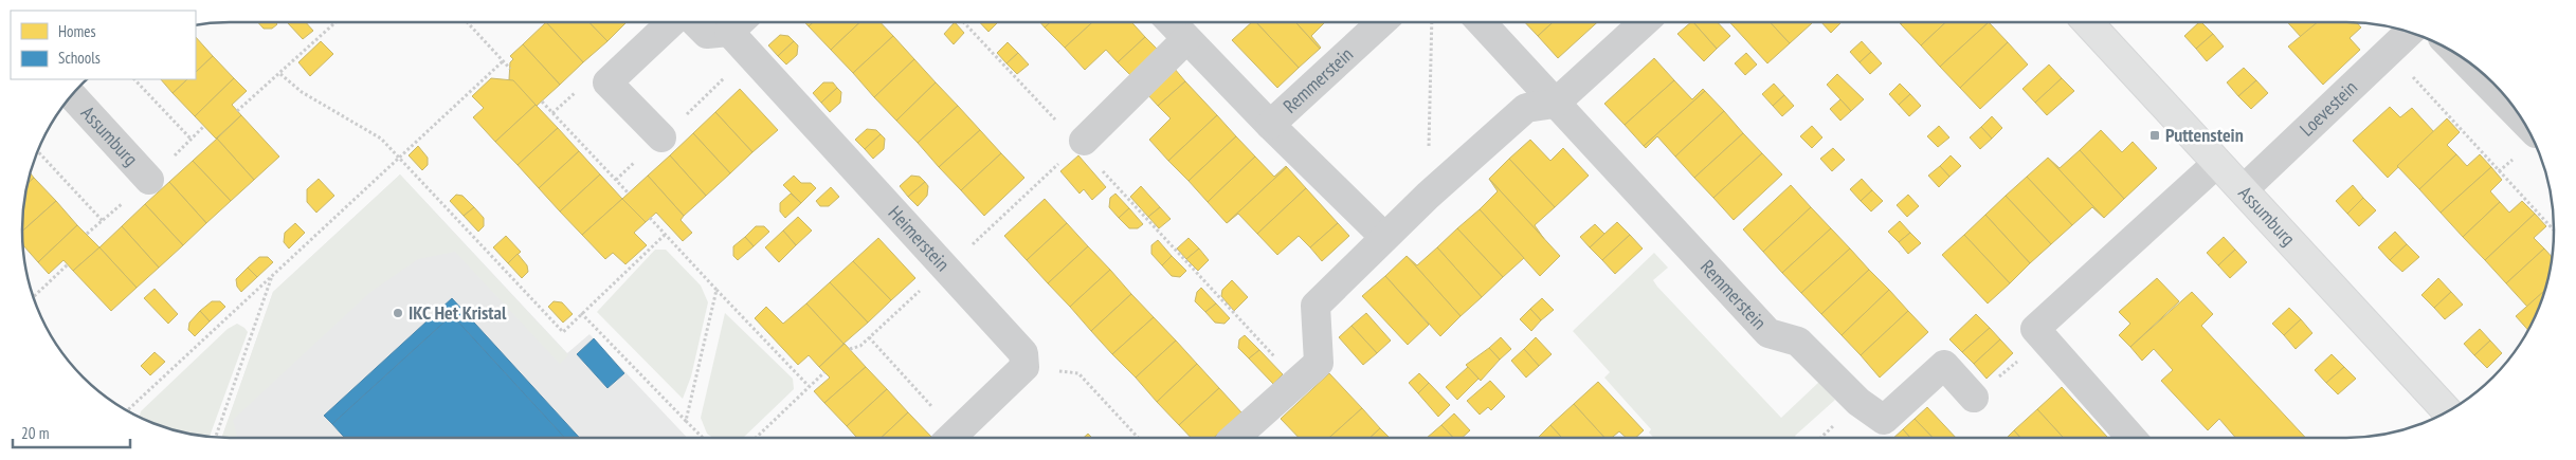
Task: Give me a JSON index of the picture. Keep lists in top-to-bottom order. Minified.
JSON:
{"streets":{"street":["Remmerstein","Loevestein","Assumburg","Heimerstein"]},"crossings":[["Loevestein","Assumburg"]],"places":{"transit":["Puttenstein"],"other":["IKC Het Kristal"]},"legend":["Homes","Schools"],"scale_bar":"20 m"}
